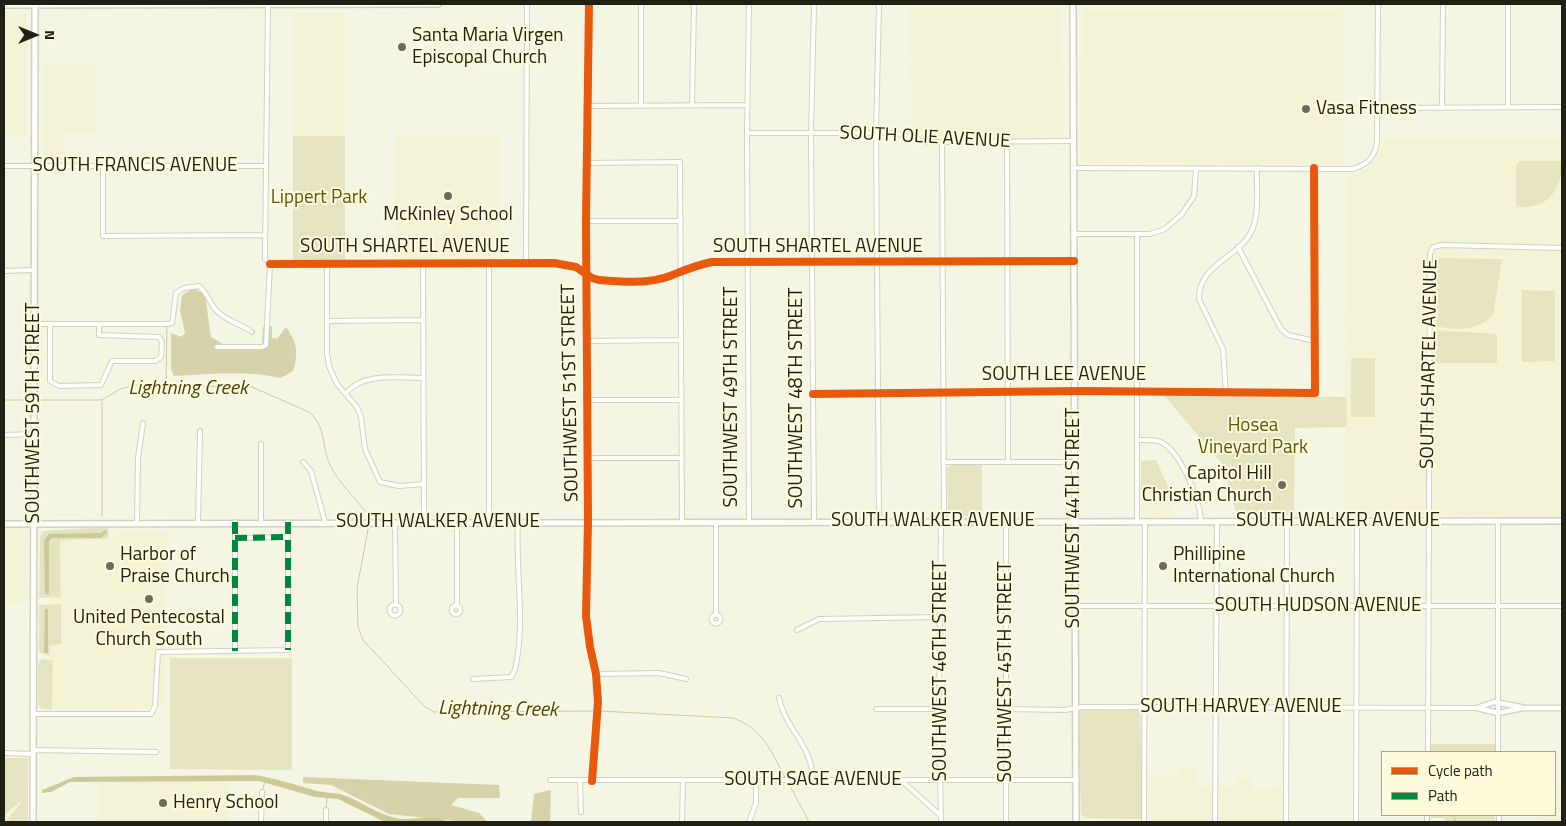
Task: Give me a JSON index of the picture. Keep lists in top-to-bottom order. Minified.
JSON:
{"streets":{"main road":["SOUTHWEST 59TH STREET","SOUTHWEST 44TH STREET","SOUTH WALKER AVENUE"],"street":["SOUTH OLIE AVENUE","SOUTH FRANCIS AVENUE","SOUTH SHARTEL AVENUE","SOUTH LEE AVENUE","SOUTHWEST 51ST STREET","SOUTHWEST 49TH STREET","SOUTHWEST 48TH STREET","SOUTH HUDSON AVENUE","SOUTHWEST 46TH STREET","SOUTHWEST 45TH STREET","SOUTH HARVEY AVENUE","SOUTH SAGE AVENUE"]},"crossings":[["SOUTH OLIE AVENUE","SOUTHWEST 49TH STREET"],["SOUTH OLIE AVENUE","SOUTHWEST 48TH STREET"],["SOUTH OLIE AVENUE","SOUTHWEST 44TH STREET"],["SOUTH OLIE AVENUE","SOUTHWEST 46TH STREET"],["SOUTH FRANCIS AVENUE","SOUTHWEST 59TH STREET"],["SOUTH SHARTEL AVENUE","SOUTHWEST 51ST STREET"],["SOUTH SHARTEL AVENUE","SOUTHWEST 49TH STREET"],["SOUTH SHARTEL AVENUE","SOUTHWEST 48TH STREET"],["SOUTH SHARTEL AVENUE","SOUTHWEST 44TH STREET"],["SOUTH SHARTEL AVENUE","SOUTH WALKER AVENUE"],["SOUTH SHARTEL AVENUE","SOUTHWEST 46TH STREET"],["SOUTH LEE AVENUE","SOUTHWEST 48TH STREET"],["SOUTH LEE AVENUE","SOUTHWEST 44TH STREET"],["SOUTH LEE AVENUE","SOUTHWEST 46TH STREET"],["SOUTHWEST 51ST STREET","SOUTH WALKER AVENUE"],["SOUTHWEST 51ST STREET","SOUTH SAGE AVENUE"],["SOUTHWEST 49TH STREET","SOUTH WALKER AVENUE"],["SOUTHWEST 48TH STREET","SOUTH WALKER AVENUE"],["SOUTHWEST 59TH STREET","SOUTH WALKER AVENUE"],["SOUTHWEST 44TH STREET","SOUTH WALKER AVENUE"],["SOUTHWEST 44TH STREET","SOUTH HUDSON AVENUE"],["SOUTHWEST 44TH STREET","SOUTH HARVEY AVENUE"],["SOUTHWEST 44TH STREET","SOUTH SAGE AVENUE"],["SOUTH WALKER AVENUE","SOUTHWEST 46TH STREET"],["SOUTH WALKER AVENUE","SOUTHWEST 45TH STREET"],["SOUTHWEST 46TH STREET","SOUTH SAGE AVENUE"],["SOUTHWEST 45TH STREET","SOUTH HARVEY AVENUE"],["SOUTHWEST 45TH STREET","SOUTH SAGE AVENUE"]],"water":["Lightning Creek"],"parks":["Lippert Park","Hosea Vineyard Park"],"places":["Santa Maria Virgen Episcopal Church","Vasa Fitness","McKinley School","Capitol Hill Christian Church","Harbor of Praise Church","Phillipine International Church","United Pentecostal Church South","Henry School"],"legend":["Cycle path","Path"],"north":"right"}
